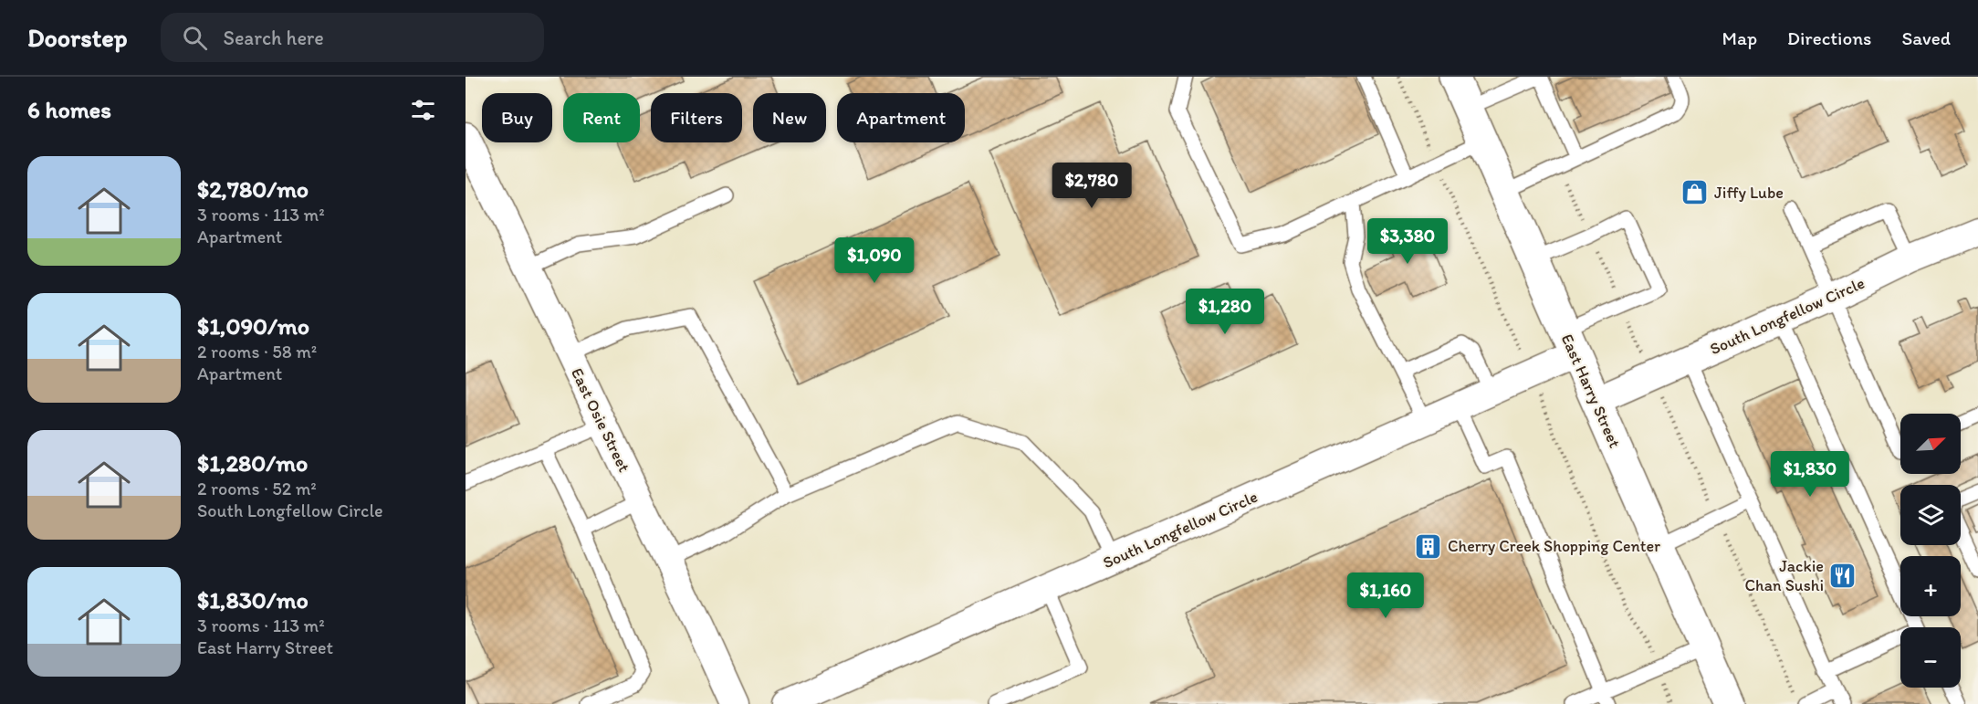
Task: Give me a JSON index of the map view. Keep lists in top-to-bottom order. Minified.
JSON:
{"streets":{"main road":["East Harry Street"],"street":["South Longfellow Circle","East Osie Street"]},"crossings":[["South Longfellow Circle","East Harry Street"]],"places":{"shop":["Jiffy Lube"],"building":["Cherry Creek Shopping Center"],"restaurant":["Jackie Chan Sushi"]},"north":"top right","page":{"header":"Doorstep","search":"Search here","nav":["Map","Directions","Saved"],"heading":"6 homes","chip":["Buy","Rent","Filters","New","Apartment"],"list":[{"name":"$2,780/mo","note":"3 rooms · 113 m² · Apartment"},{"name":"$1,090/mo","note":"2 rooms · 58 m² · Apartment"},{"name":"$1,280/mo","note":"2 rooms · 52 m² · South Longfellow Circle"},{"name":"$1,830/mo","note":"3 rooms · 113 m² · East Harry Street"}],"price":["$2,780","$3,380","$1,090","$1,280","$1,830","$1,160"],"map_buttons":["+","−"]}}
